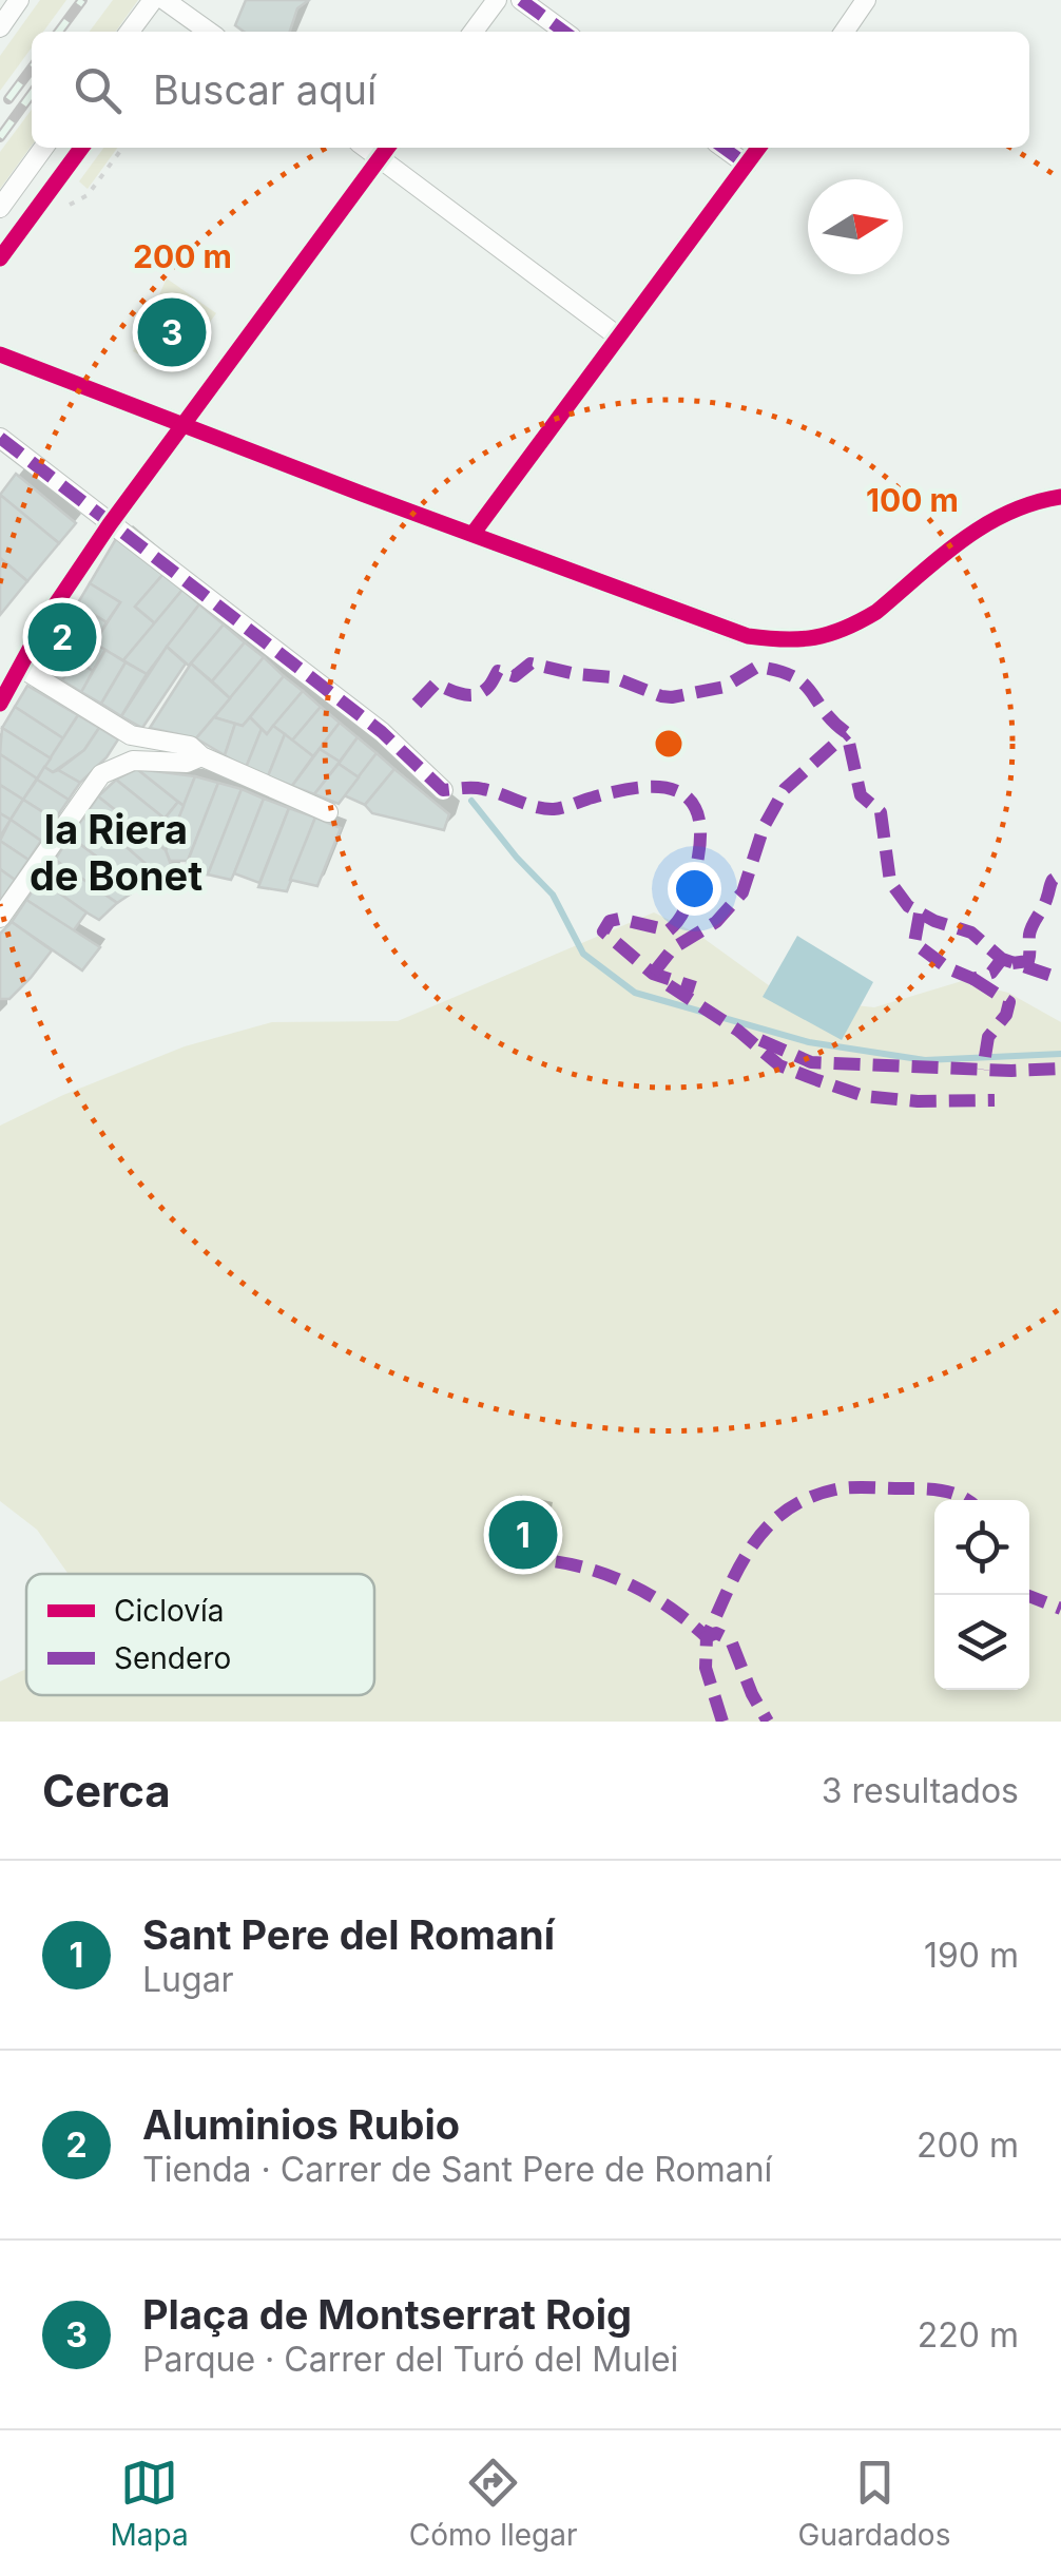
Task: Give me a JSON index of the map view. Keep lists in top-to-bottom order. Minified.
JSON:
{"districts":["la Riera de Bonet"],"legend":["Ciclovía","Sendero"],"north":"right","page":{"search":"Buscar aquí","pins":["3","2","1"],"heading":["Cerca","3 resultados"],"list":[{"mark":"1","name":"Sant Pere del Romaní","note":"Lugar","value":"190 m"},{"mark":"2","name":"Aluminios Rubio","note":"Tienda · Carrer de Sant Pere de Romaní","value":"200 m"},{"mark":"3","name":"Plaça de Montserrat Roig","note":"Parque · Carrer del Turó del Mulei","value":"220 m"}],"nav":["Mapa","Cómo llegar","Guardados"]},"rings":["200 m","100 m"]}
